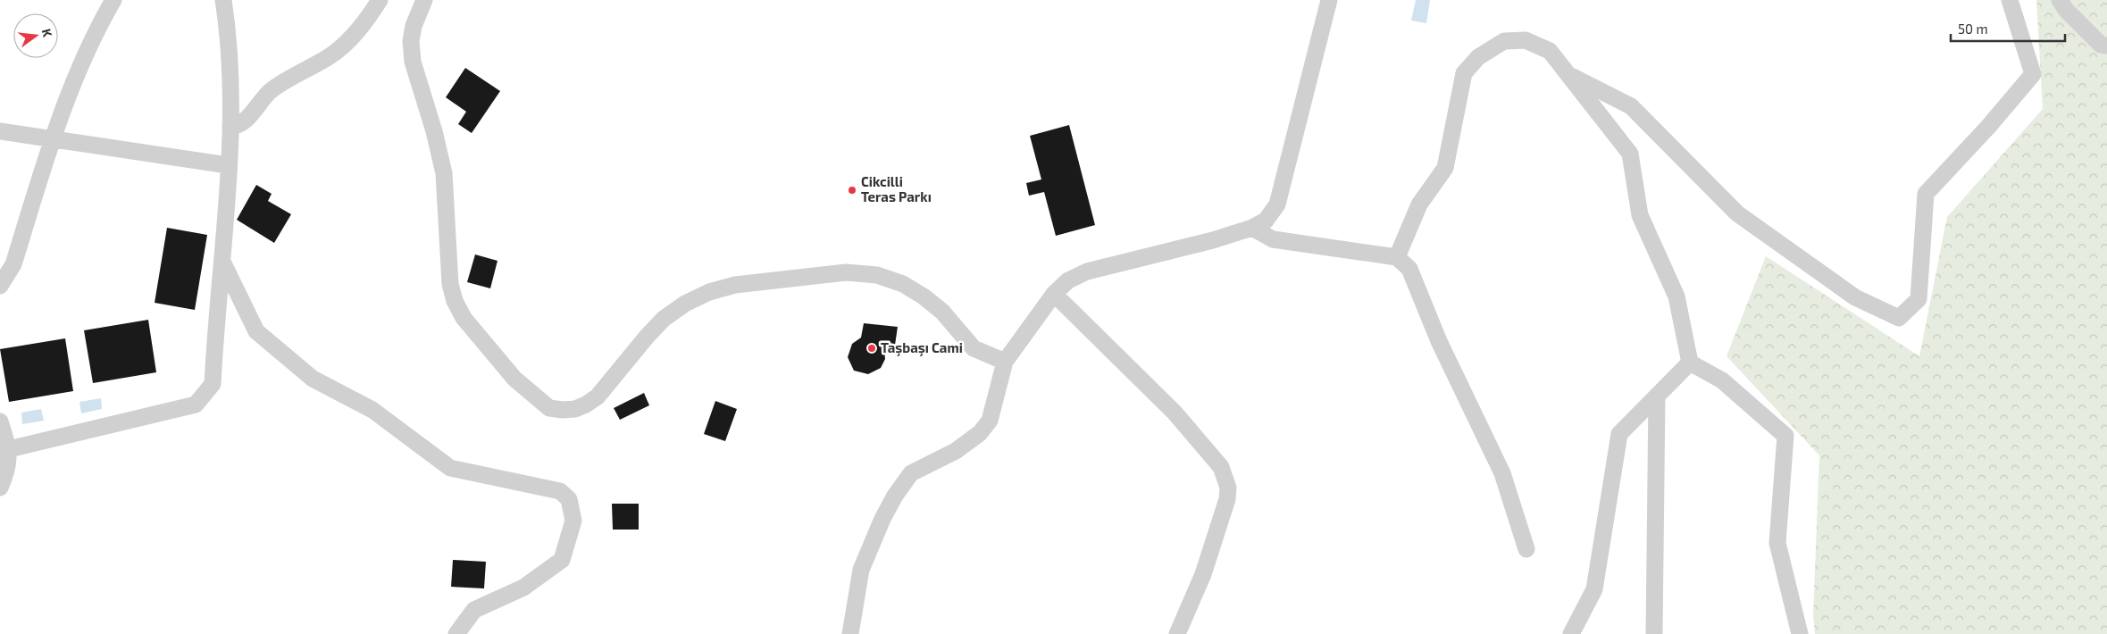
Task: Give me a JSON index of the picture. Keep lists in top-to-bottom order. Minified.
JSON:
{"places":["Cikcilli Teras Parkı","Taşbaşı Cami"],"scale_bar":"50 m","north":"right"}
